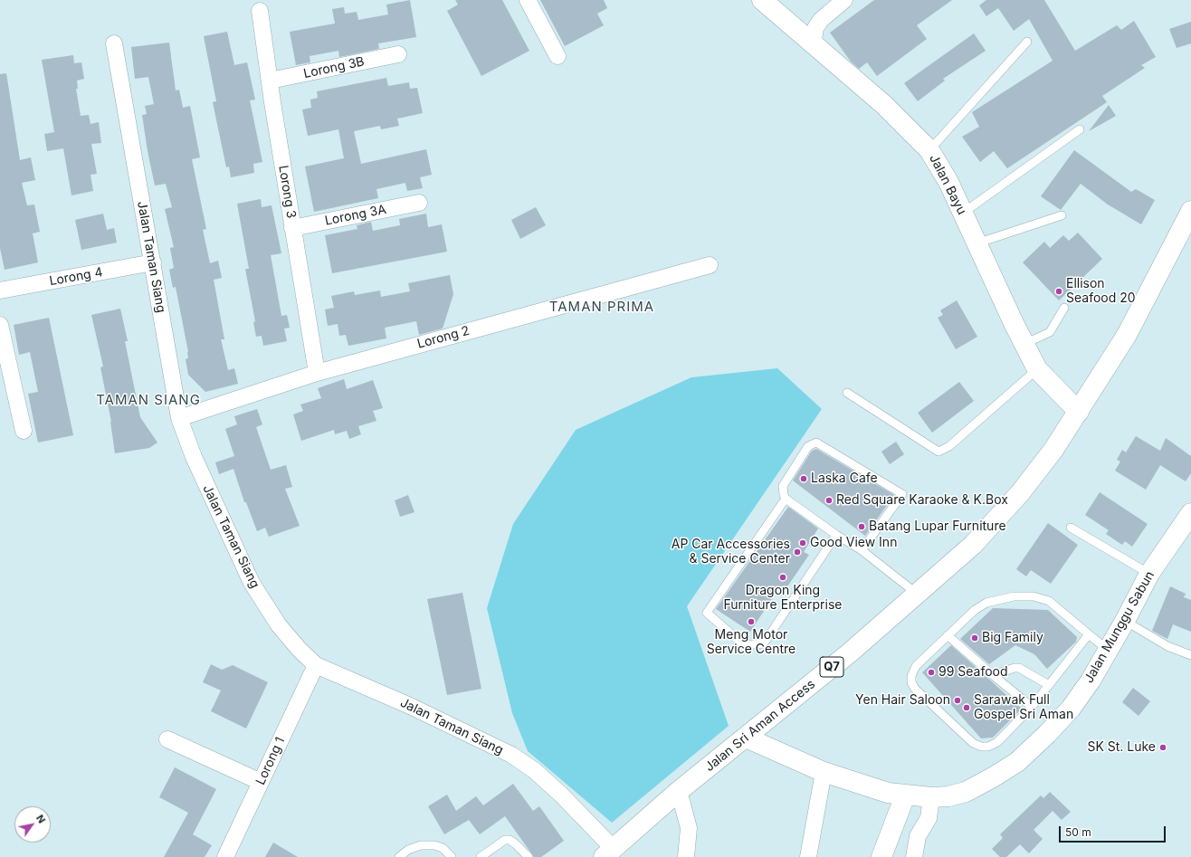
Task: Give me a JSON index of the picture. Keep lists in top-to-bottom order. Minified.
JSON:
{"streets":{"street":["Lorong 3B","Jalan Bayu","Lorong 3","Lorong 3A","Jalan Taman Siang","Lorong 4","Lorong 2","Jalan Munggu Sabun","Q7","Jalan Sri Aman Access","Lorong 1"]},"crossings":[["Lorong 3B","Lorong 3"],["Jalan Bayu","Q7"],["Lorong 3","Lorong 3A"],["Lorong 3","Lorong 2"],["Jalan Taman Siang","Lorong 4"],["Jalan Taman Siang","Lorong 2"],["Jalan Taman Siang","Jalan Sri Aman Access"],["Jalan Taman Siang","Lorong 1"],["Jalan Munggu Sabun","Jalan Sri Aman Access"],["Q7","Jalan Sri Aman Access"]],"districts":["TAMAN PRIMA","TAMAN SIANG"],"places":["Ellison Seafood 20","Laska Cafe","Red Square Karaoke & K.Box","Batang Lupar Furniture","Good View Inn","AP Car Accessories & Service Center","Dragon King Furniture Enterprise","Meng Motor Service Centre","Big Family","99 Seafood","Yen Hair Saloon","Sarawak Full Gospel Sri Aman","SK St. Luke"],"scale_bar":"50 m","north":"top right"}
